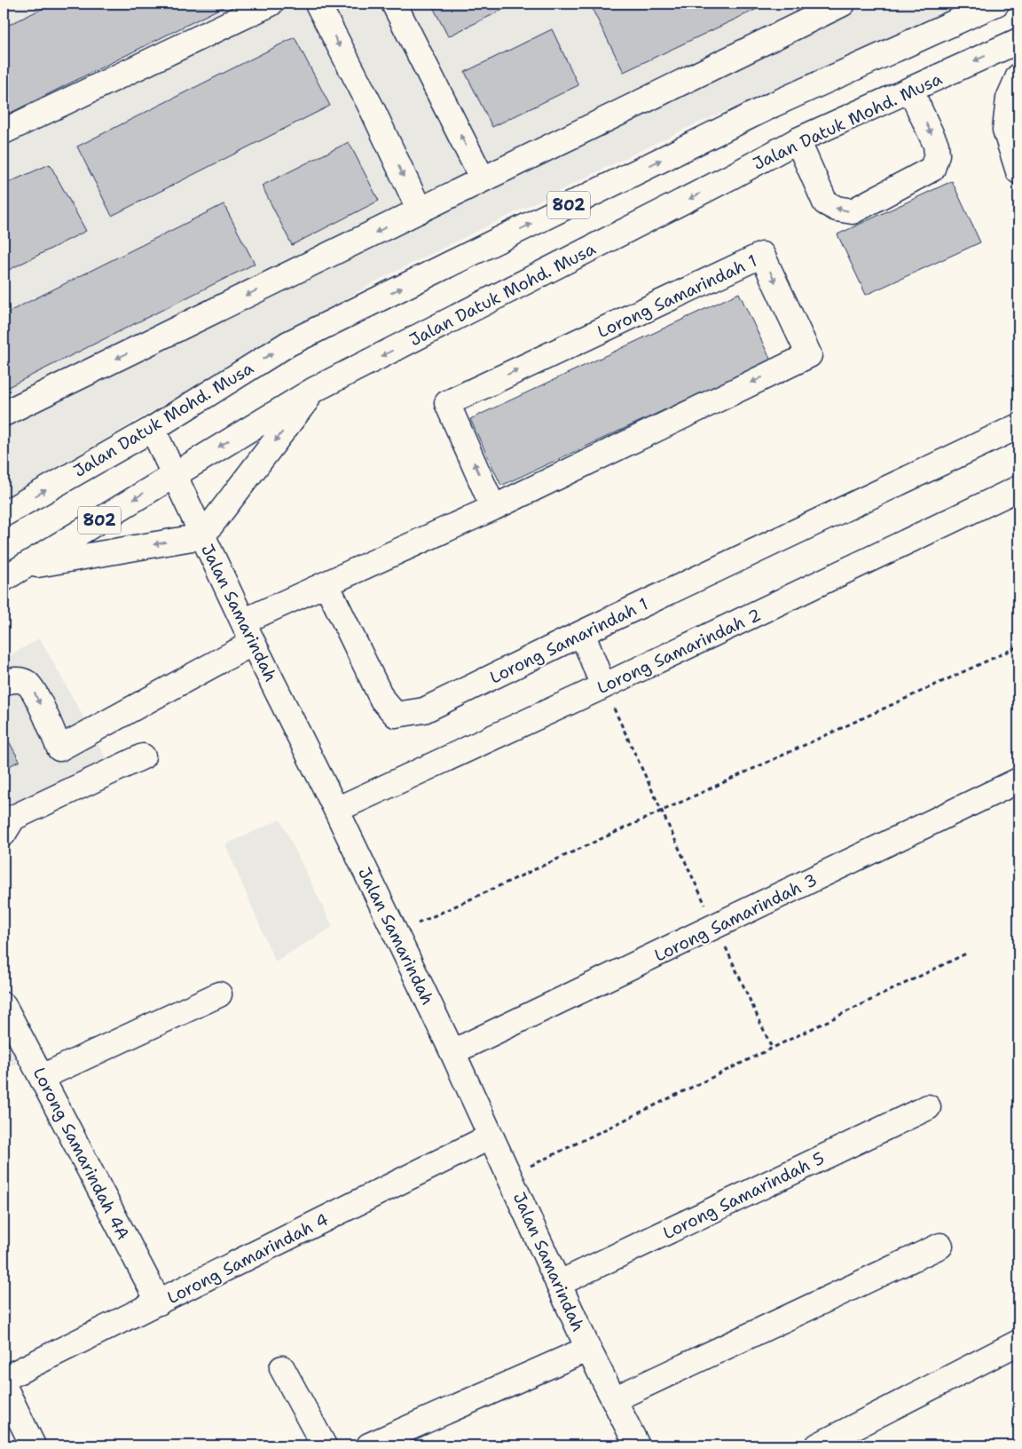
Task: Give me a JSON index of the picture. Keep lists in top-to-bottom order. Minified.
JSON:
{"streets":{"main road":["Jalan Datuk Mohd. Musa","802","Lorong Samarindah 1","Jalan Samarindah","Lorong Samarindah 2","Lorong Samarindah 3","Lorong Samarindah 4A","Lorong Samarindah 5","Lorong Samarindah 4"]},"crossings":[["Jalan Datuk Mohd. Musa","Jalan Samarindah"],["Lorong Samarindah 1","Jalan Samarindah"],["Jalan Samarindah","Lorong Samarindah 2"],["Jalan Samarindah","Lorong Samarindah 3"],["Jalan Samarindah","Lorong Samarindah 5"],["Jalan Samarindah","Lorong Samarindah 4"],["Lorong Samarindah 4A","Lorong Samarindah 4"]]}
